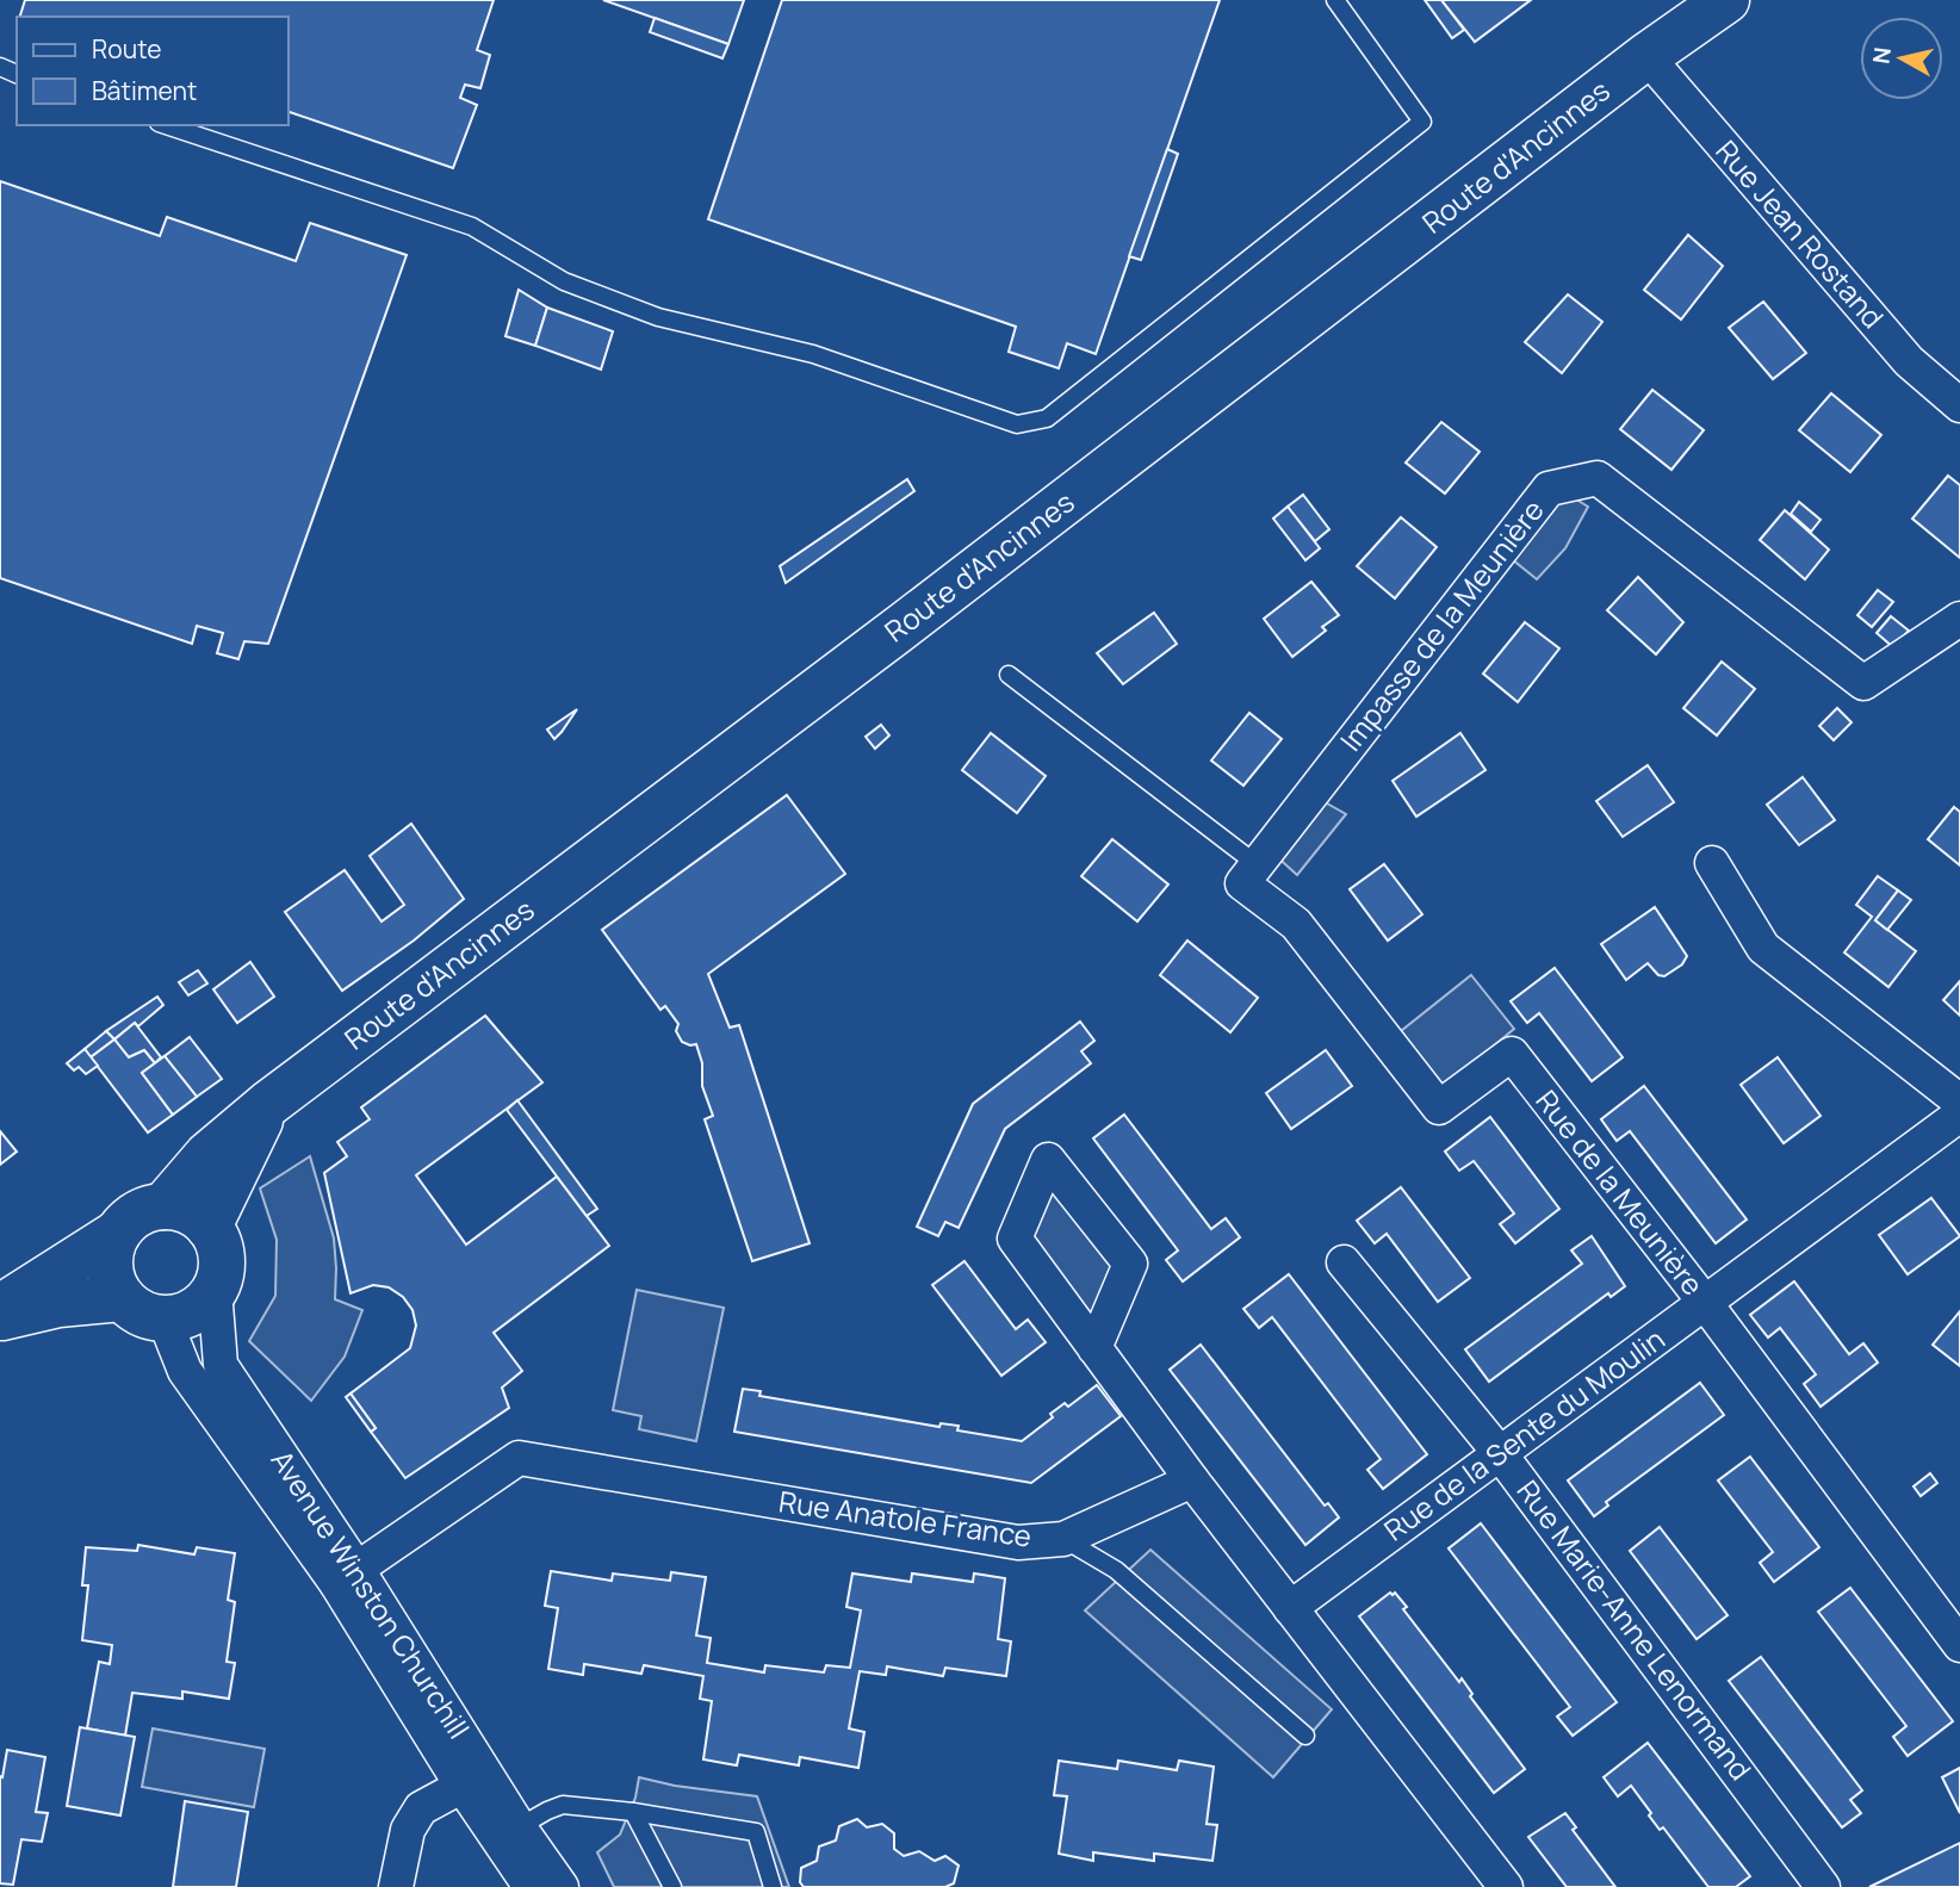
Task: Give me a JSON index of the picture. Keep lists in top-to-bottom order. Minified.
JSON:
{"streets":{"main road":["Route d'Ancinnes"],"street":["Rue Jean Rostand","Impasse de la Meunière","Rue de la Meunière","Rue de la Sente du Moulin","Rue Anatole France","Avenue Winston Churchill","Rue Marie-Anne Lenormand"]},"crossings":[["Route d'Ancinnes","Rue Jean Rostand"],["Route d'Ancinnes","Avenue Winston Churchill"],["Impasse de la Meunière","Rue de la Meunière"],["Rue de la Meunière","Rue de la Sente du Moulin"],["Rue de la Sente du Moulin","Rue Marie-Anne Lenormand"],["Rue Anatole France","Avenue Winston Churchill"]],"legend":["Route","Bâtiment"],"north":"left"}
